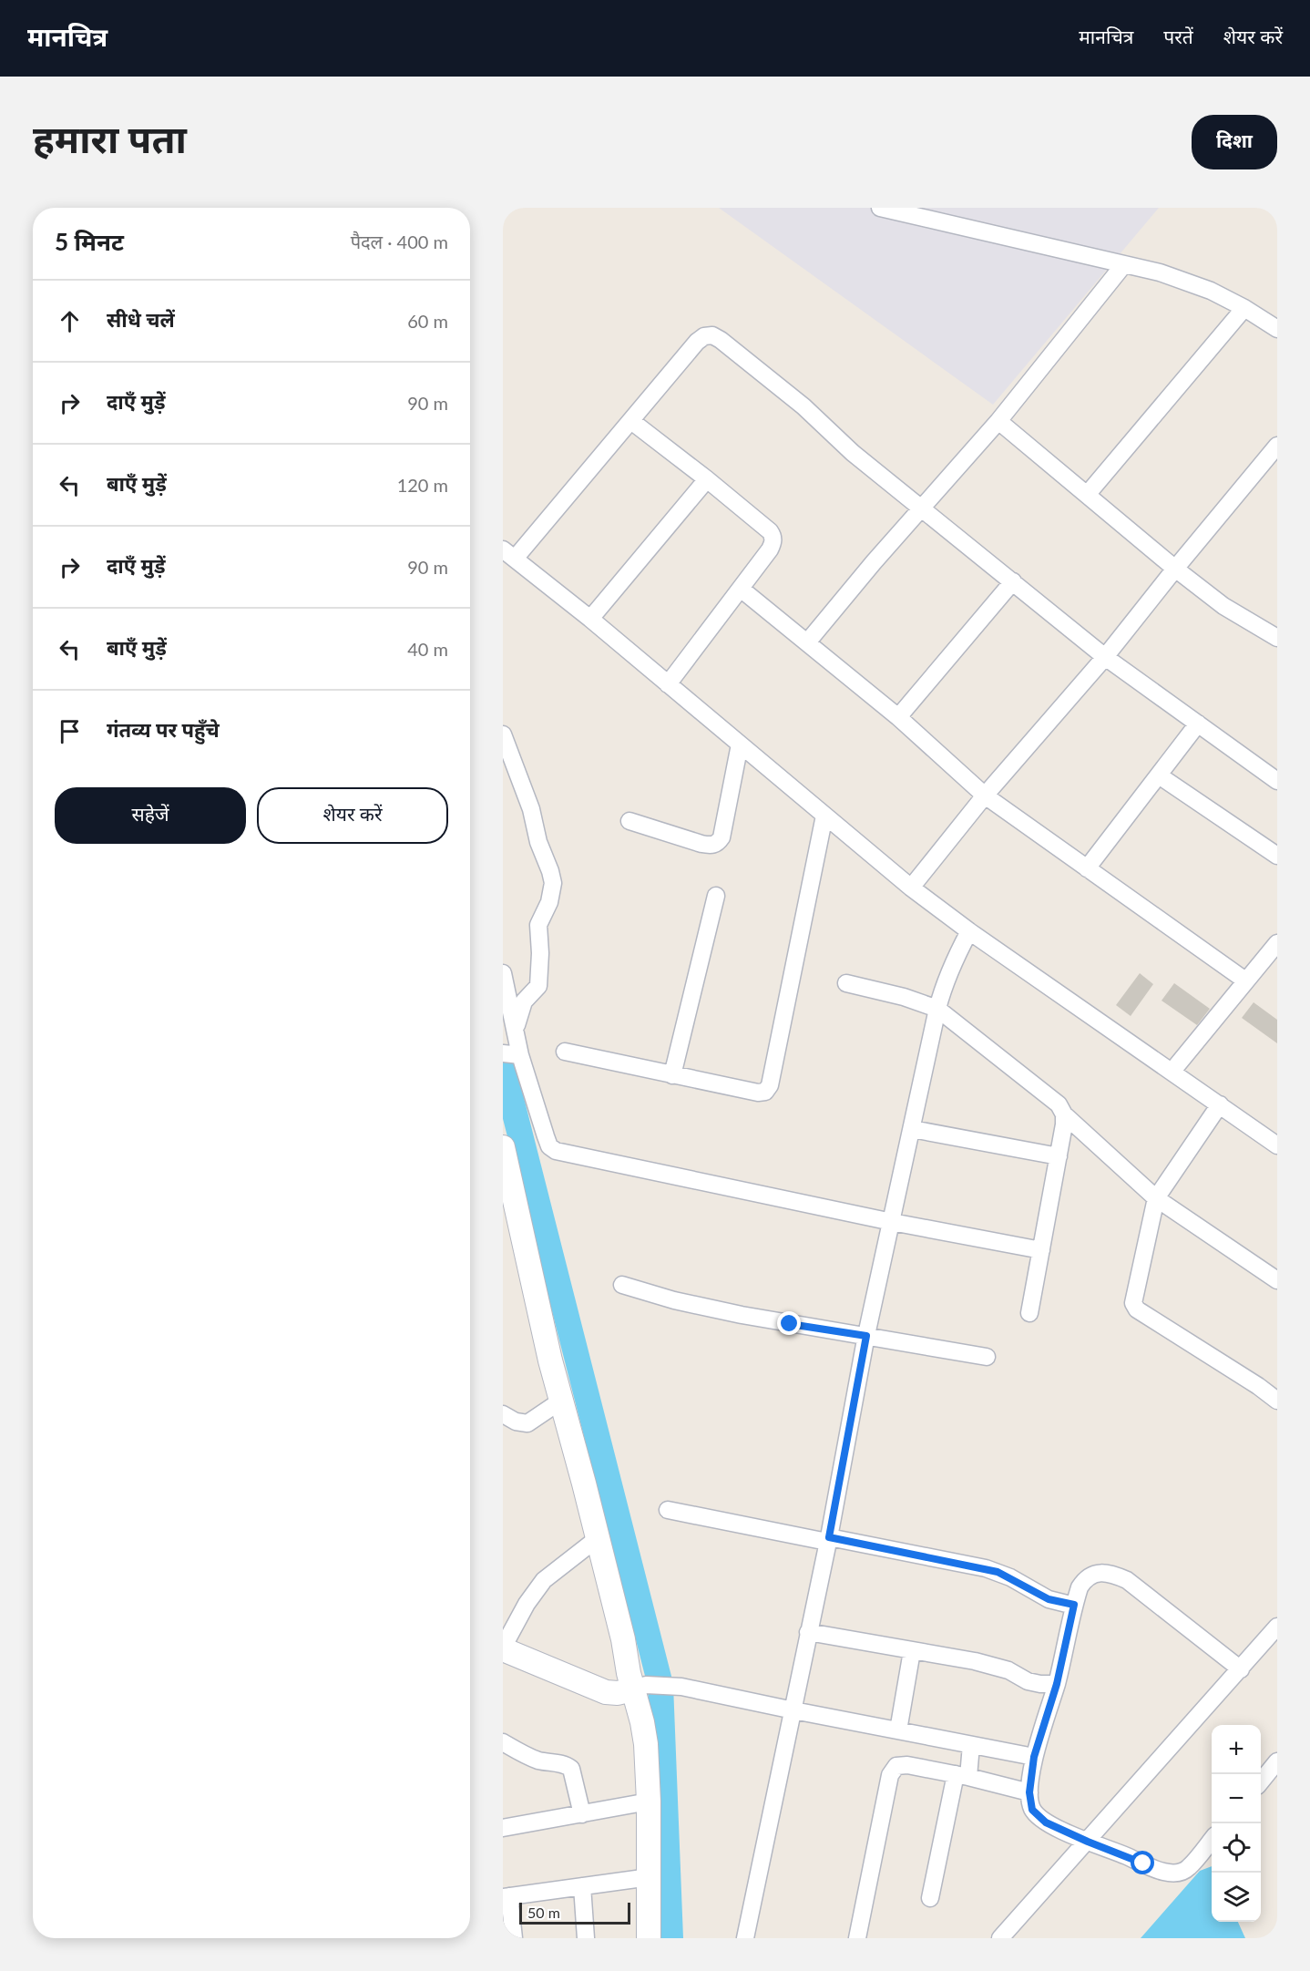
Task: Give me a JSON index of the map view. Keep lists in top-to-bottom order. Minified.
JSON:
{"scale_bar":"50 m","page":{"header":"मानचित्र","nav":["मानचित्र","परतें","शेयर करें"],"buttons":["दिशा",["सहेजें","शेयर करें"]],"title":"हमारा पता","heading":["5 मिनट","पैदल · 400 m"],"list":[["सीधे चलें","60 m"],["दाएँ मुड़ें","90 m"],["बाएँ मुड़ें","120 m"],["दाएँ मुड़ें","90 m"],["बाएँ मुड़ें","40 m"],"गंतव्य पर पहुँचे"],"map_buttons":["+","−"],"scale":"50 m"}}
